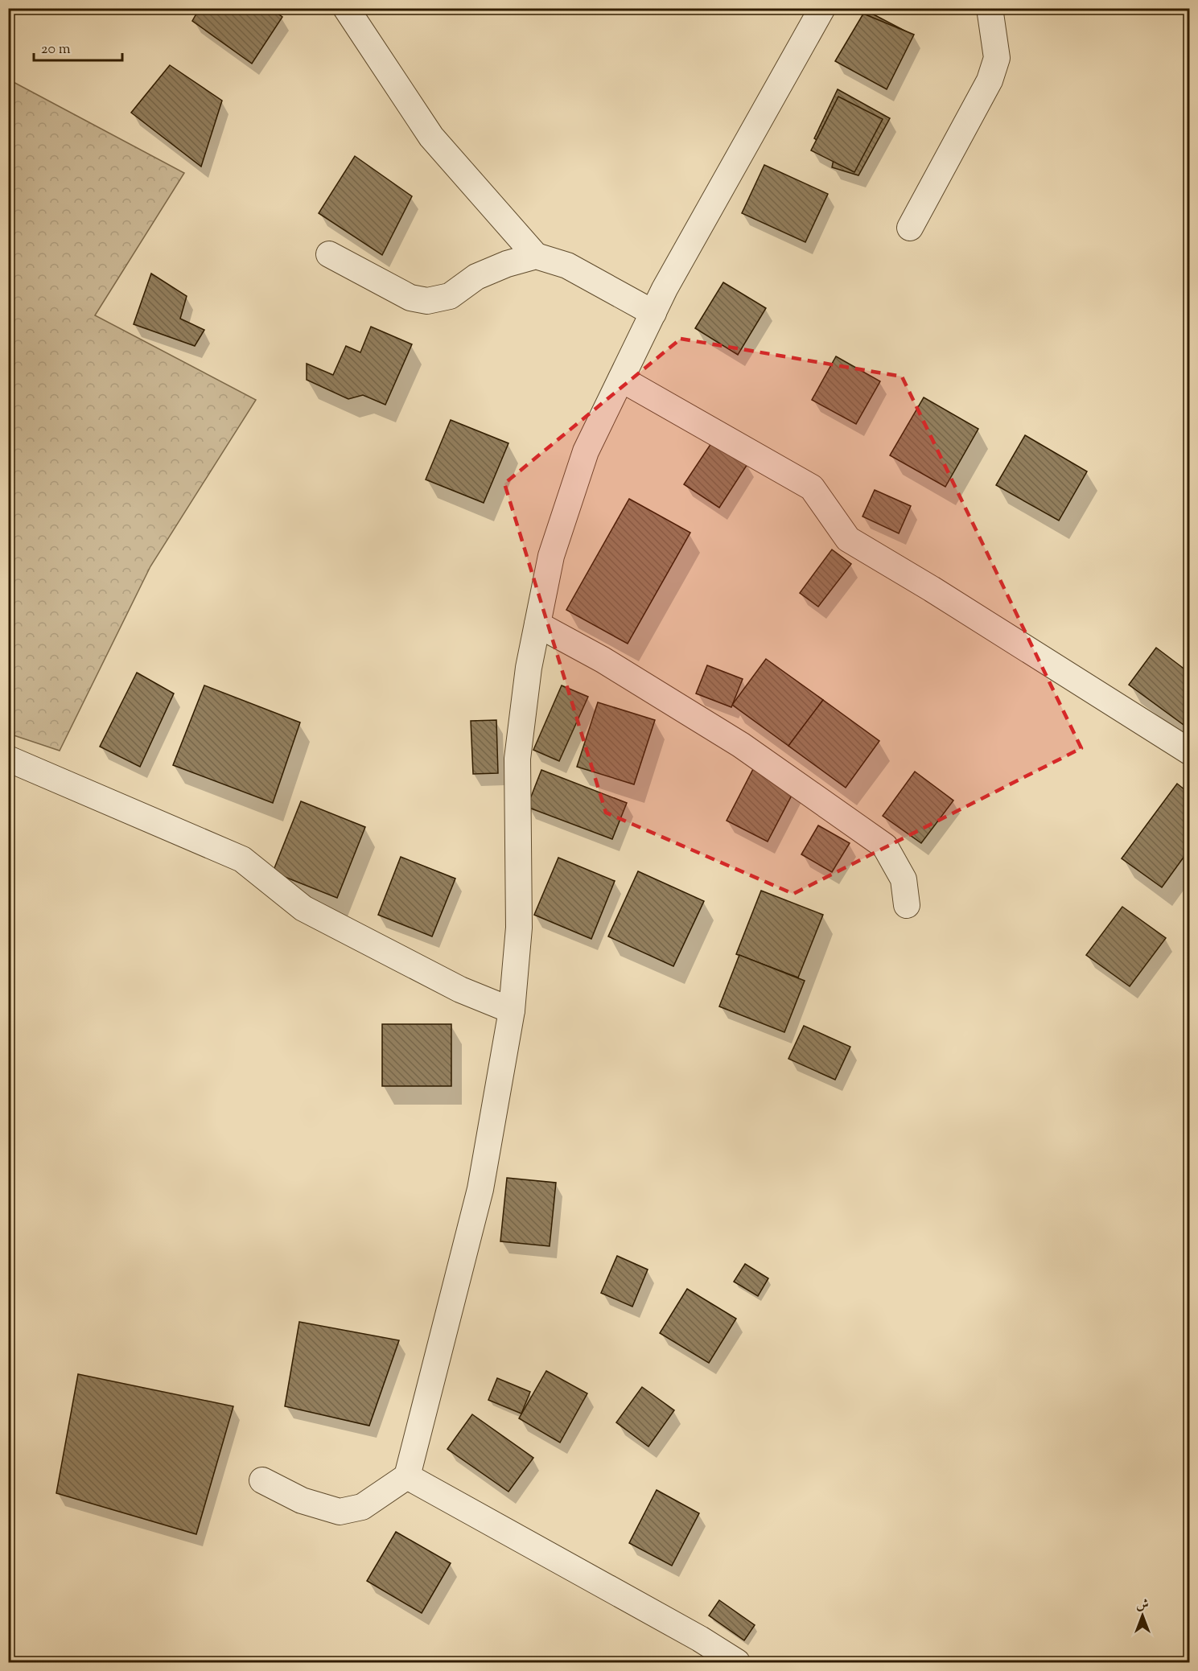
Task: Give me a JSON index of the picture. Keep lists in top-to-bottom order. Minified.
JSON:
{"scale_bar":"20 m","north":"top"}
